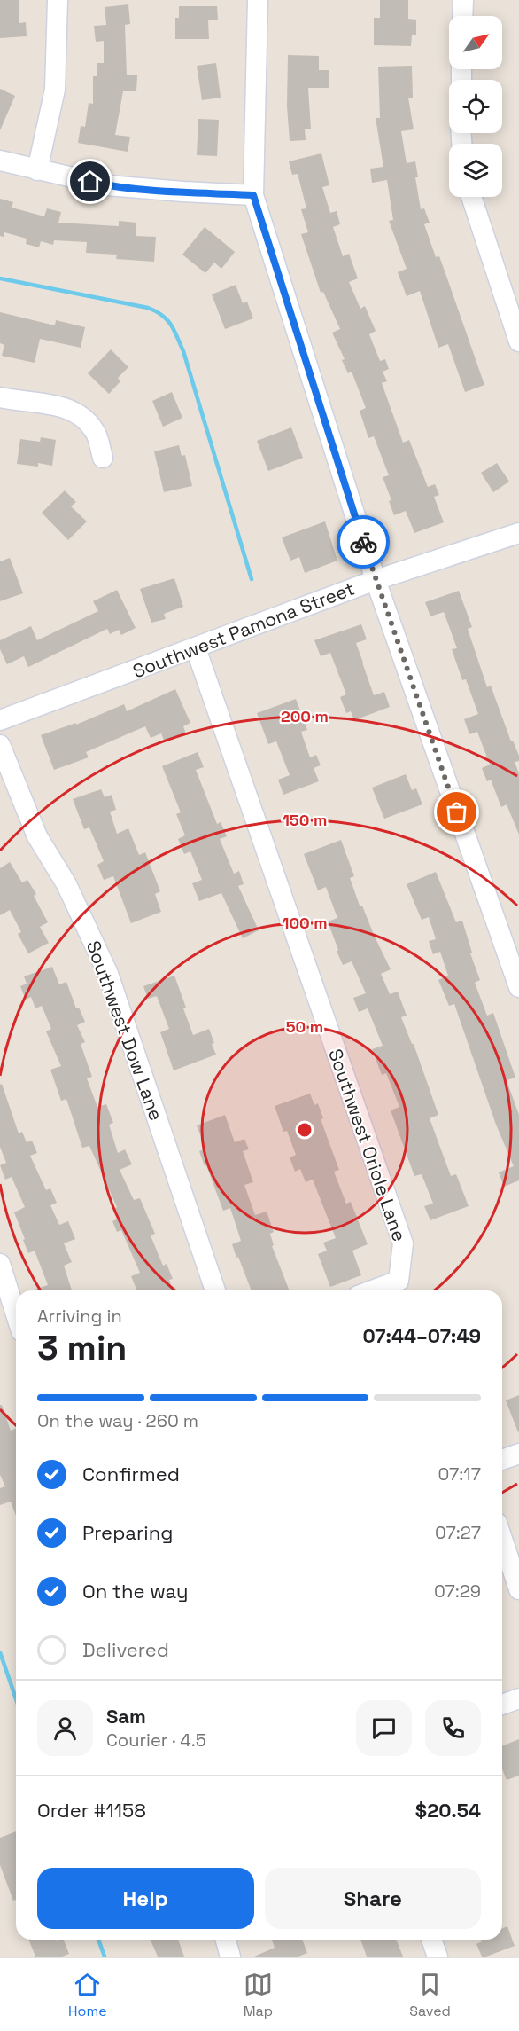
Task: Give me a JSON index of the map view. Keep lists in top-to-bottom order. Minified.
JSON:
{"streets":{"street":["Southwest Pamona Street","Southwest Dow Lane","Southwest Oriole Lane"]},"crossings":[["Southwest Pamona Street","Southwest Oriole Lane"]],"north":"top right","page":{"heading":["3 min","Arriving in","07:44–07:49"],"panel":["Sam","Courier · 4.5","Order #1158","$20.54"],"bar":"On the way · 260 m","list":[["Confirmed","07:17"],["Preparing","07:27"],["On the way","07:29"],"Delivered"],"buttons":["Help","Share"],"tabs":["Home","Map","Saved"]},"rings":["200 m","150 m","100 m","50 m"]}
